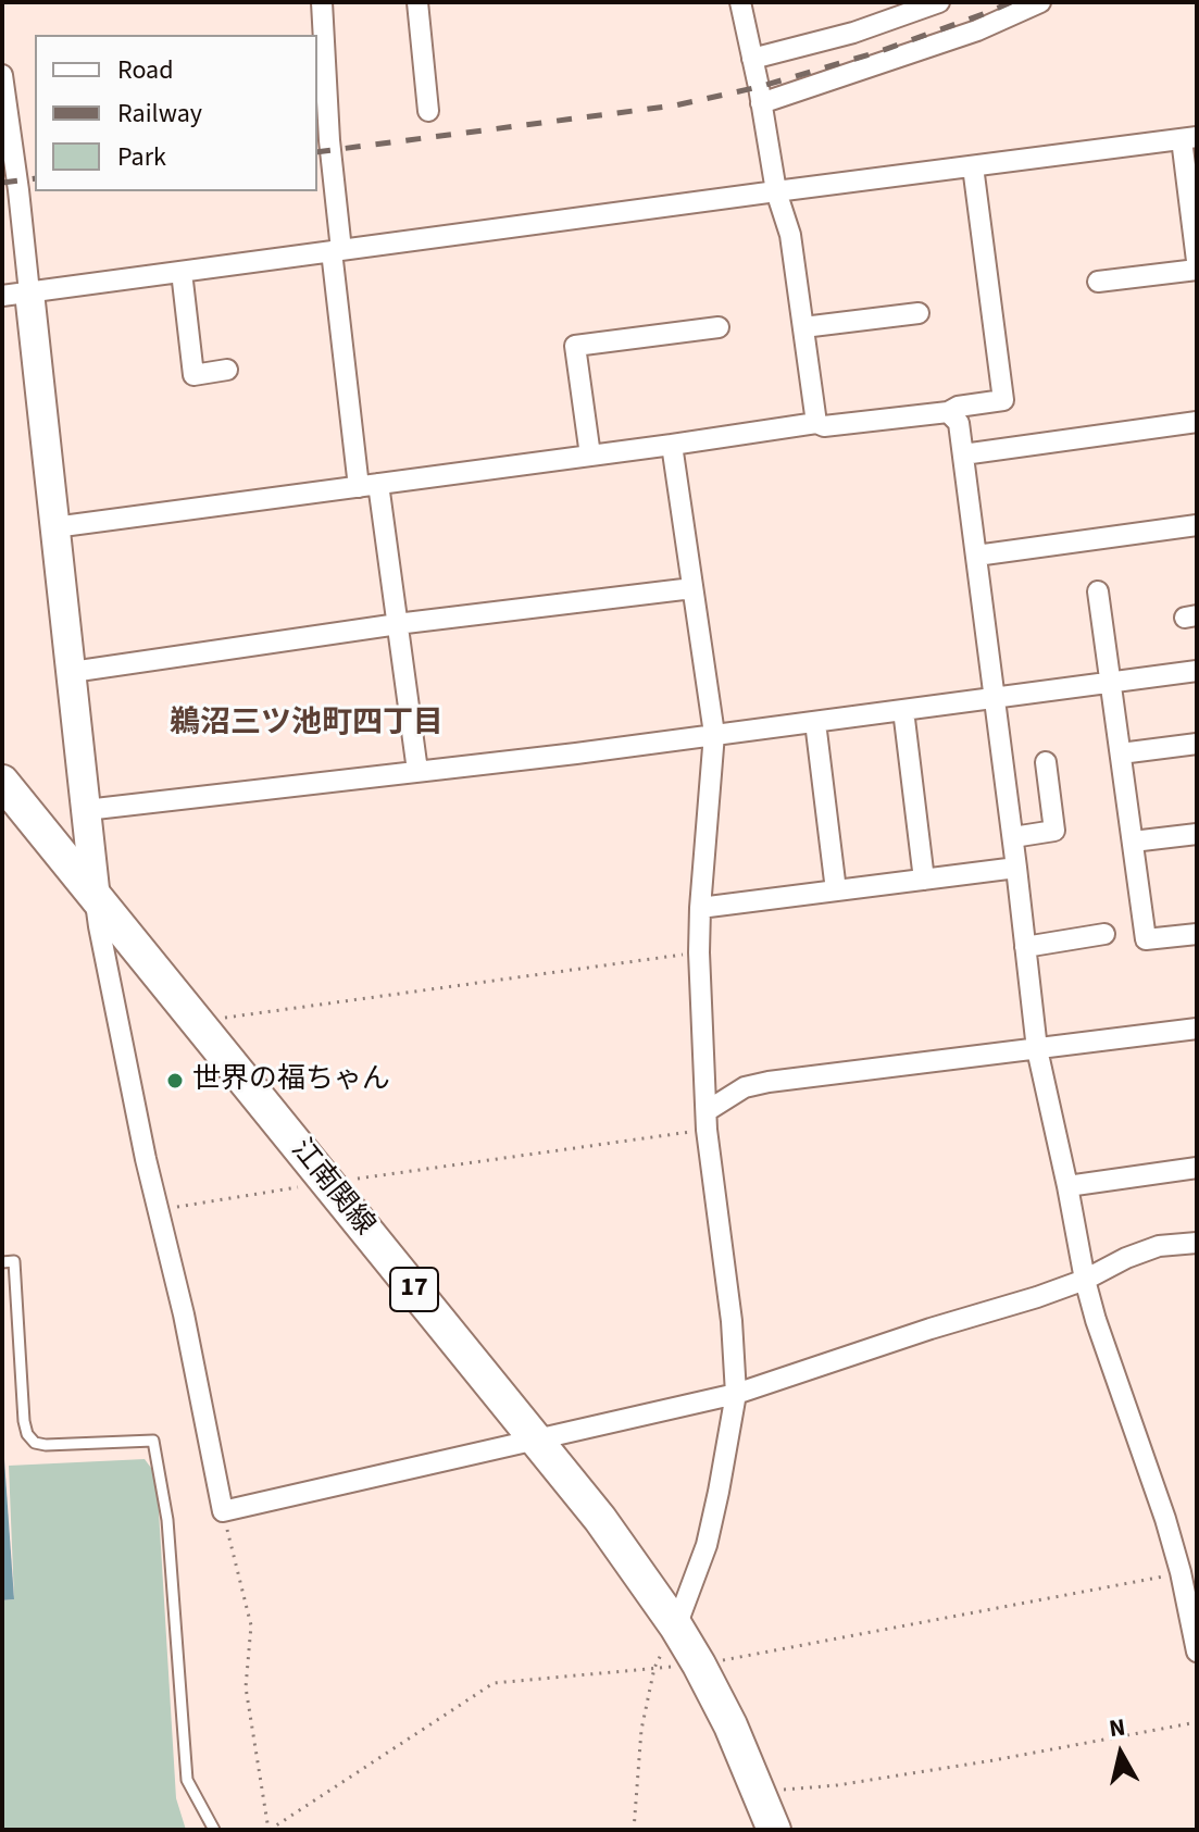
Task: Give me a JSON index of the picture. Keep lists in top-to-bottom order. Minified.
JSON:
{"streets":{"main road":["江南関線","17"]},"districts":["鵜沼三ツ池町四丁目"],"places":["世界の福ちゃん"],"legend":["Road","Railway","Park"],"north":"top"}
